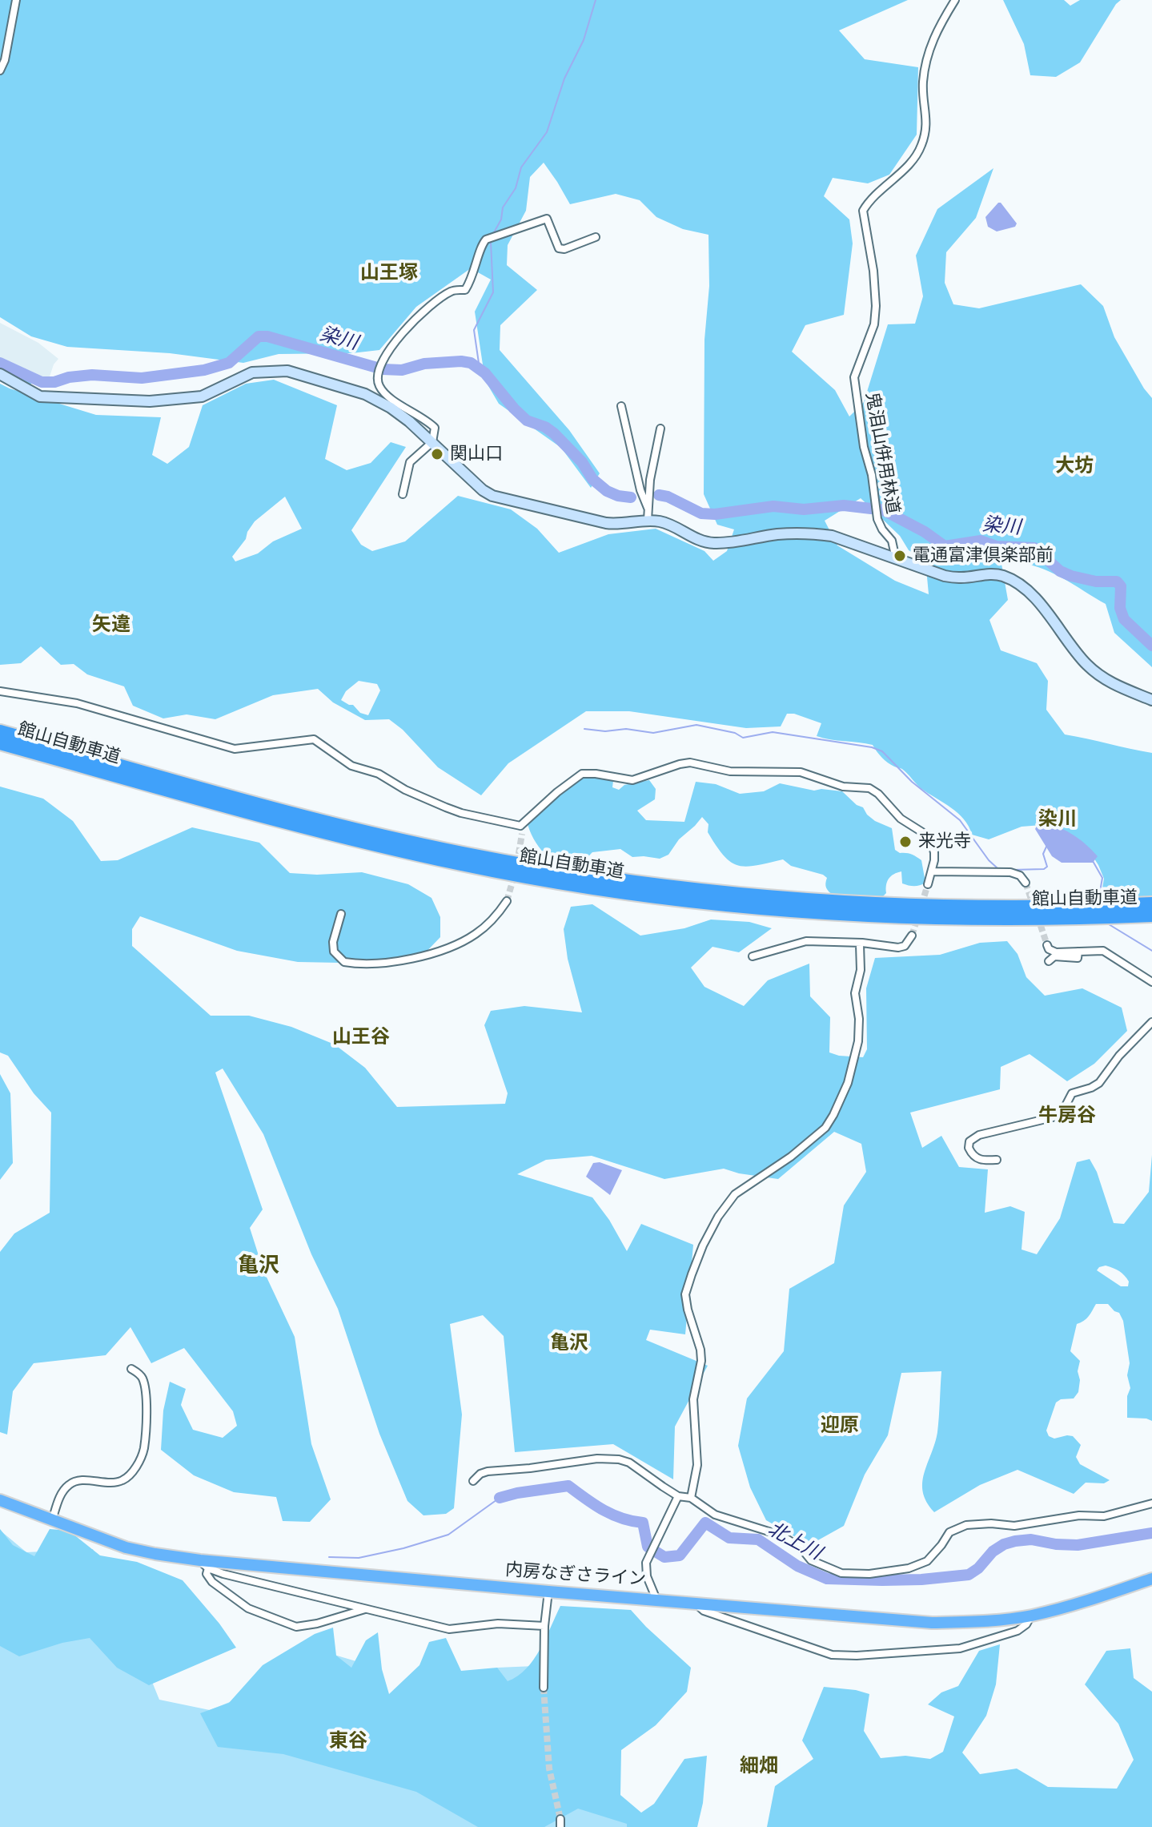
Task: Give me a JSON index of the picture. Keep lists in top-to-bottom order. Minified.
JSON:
{"streets":{"highway":["館山自動車道","内房なぎさライン"],"street":["鬼泪山併用林道"]},"districts":["山王塚","大坊","矢違","染川","山王谷","牛房谷","亀沢","亀沢","迎原","東谷","細畑"],"water":["染川","北上川"],"places":["関山口","電通富津倶楽部前","来光寺"]}
